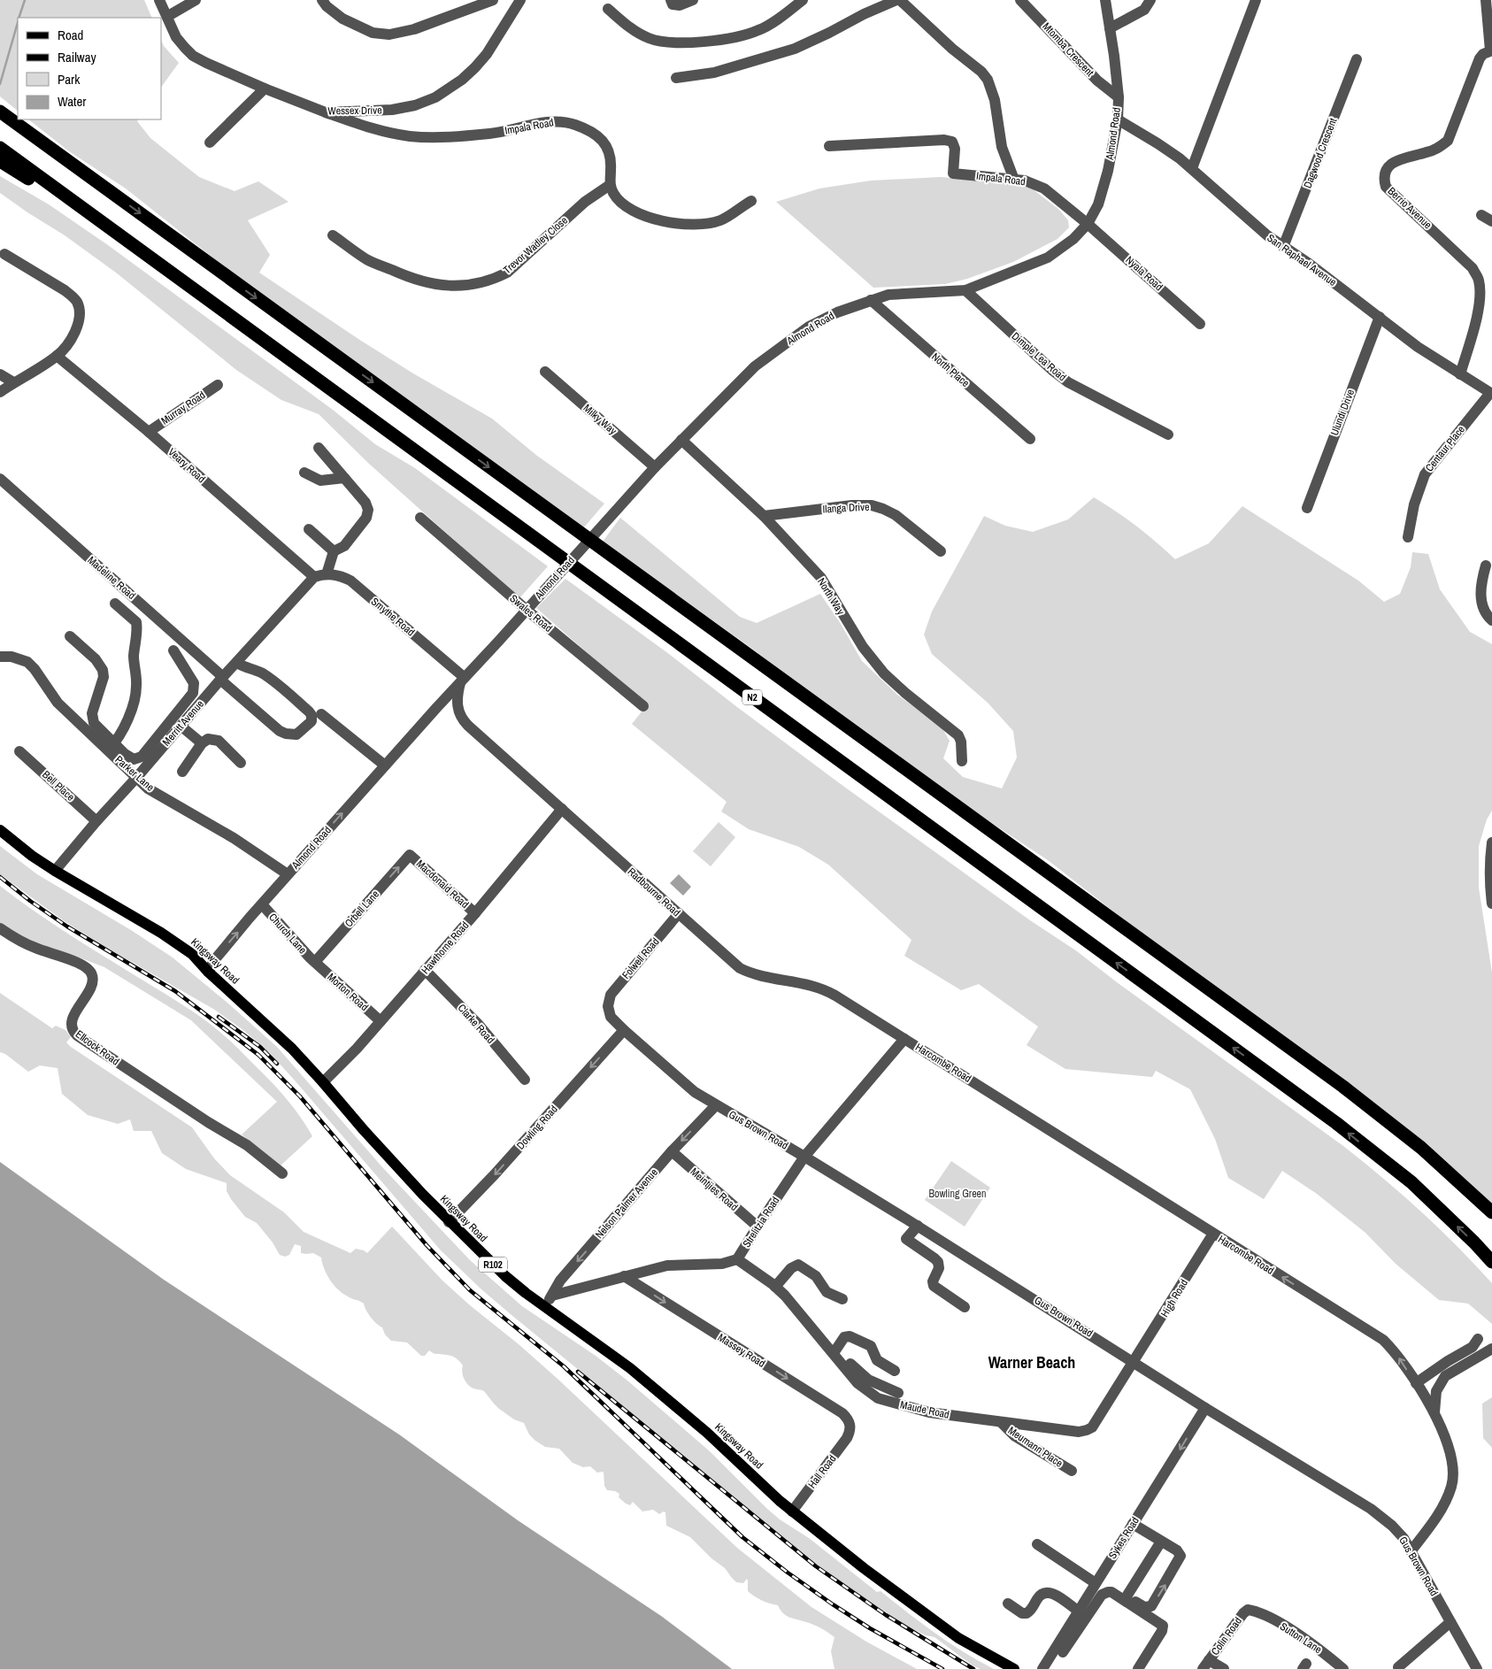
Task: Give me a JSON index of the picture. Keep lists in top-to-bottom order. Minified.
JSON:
{"streets":{"highway":["N2"],"main road":["Kingsway Road","R102"],"street":["Mtomba Crescent","Wessex Drive","Impala Road","Almond Road","Dagwood Crescent","Berrio Avenue","Trevor Wadley Close","San Raphael Avenue","Nyala Road","Dimple Lea Road","North Place","Murray Road","Ulundi Drive","Milky Way","Centaur Place","Veary Road","Ilanga Drive","Madeline Road","North Way","Swales Road","Smythe Road","Merritt Avenue","Parker Lane","Bell Place","Macdonald Road","Radbourne Road","Orbell Lane","Church Lane","Hawthorne Road","Folwell Road","Morton Road","Clarke Road","Ellcock Road","Harcombe Road","Dowling Road","Gus Brown Road","Meintjies Road","Nelson Palmer Avenue","Strelitzia Road","High Road","Massey Road","Maude Road","Meumann Place","Hall Road","Sykes Road","Colin Road","Sutton Lane"]},"crossings":[["Mtomba Crescent","Almond Road"],["Wessex Drive","Impala Road"],["Impala Road","Almond Road"],["Impala Road","Trevor Wadley Close"],["Impala Road","Nyala Road"],["Almond Road","San Raphael Avenue"],["Almond Road","Nyala Road"],["Almond Road","Dimple Lea Road"],["Almond Road","North Place"],["Almond Road","Milky Way"],["Almond Road","North Way"],["Almond Road","Swales Road"],["Almond Road","Smythe Road"],["Almond Road","Parker Lane"],["Almond Road","Church Lane"],["Almond Road","Kingsway Road"],["Dagwood Crescent","San Raphael Avenue"],["Berrio Avenue","San Raphael Avenue"],["San Raphael Avenue","Ulundi Drive"],["San Raphael Avenue","Centaur Place"],["Murray Road","Veary Road"],["Veary Road","Smythe Road"],["Veary Road","Merritt Avenue"],["Ilanga Drive","North Way"],["Madeline Road","Merritt Avenue"],["Smythe Road","Merritt Avenue"],["Merritt Avenue","Parker Lane"],["Merritt Avenue","Bell Place"],["Merritt Avenue","Kingsway Road"],["Macdonald Road","Orbell Lane"],["Macdonald Road","Hawthorne Road"],["Radbourne Road","Hawthorne Road"],["Radbourne Road","Folwell Road"],["Radbourne Road","Harcombe Road"],["Radbourne Road","Strelitzia Road"],["Orbell Lane","Church Lane"],["Orbell Lane","Morton Road"],["Church Lane","Morton Road"],["Hawthorne Road","Kingsway Road"],["Hawthorne Road","Morton Road"],["Hawthorne Road","Clarke Road"],["Folwell Road","Gus Brown Road"],["Kingsway Road","Dowling Road"],["Kingsway Road","Nelson Palmer Avenue"],["Kingsway Road","Hall Road"],["Harcombe Road","Gus Brown Road"],["Harcombe Road","Strelitzia Road"],["Harcombe Road","High Road"],["Dowling Road","Gus Brown Road"],["Gus Brown Road","Nelson Palmer Avenue"],["Gus Brown Road","Strelitzia Road"],["Gus Brown Road","High Road"],["Gus Brown Road","Maude Road"],["Gus Brown Road","Sykes Road"],["Meintjies Road","Nelson Palmer Avenue"],["Meintjies Road","Strelitzia Road"],["Nelson Palmer Avenue","Strelitzia Road"],["Strelitzia Road","Massey Road"],["Strelitzia Road","Maude Road"],["High Road","Maude Road"],["Massey Road","Hall Road"],["Maude Road","Meumann Place"],["Colin Road","Sutton Lane"]],"one_way":["Orbell Lane","Dowling Road","Nelson Palmer Avenue","Massey Road","Sykes Road"],"districts":["Warner Beach"],"parks":["Bowling Green"],"legend":["Road","Railway","Park","Water"]}
